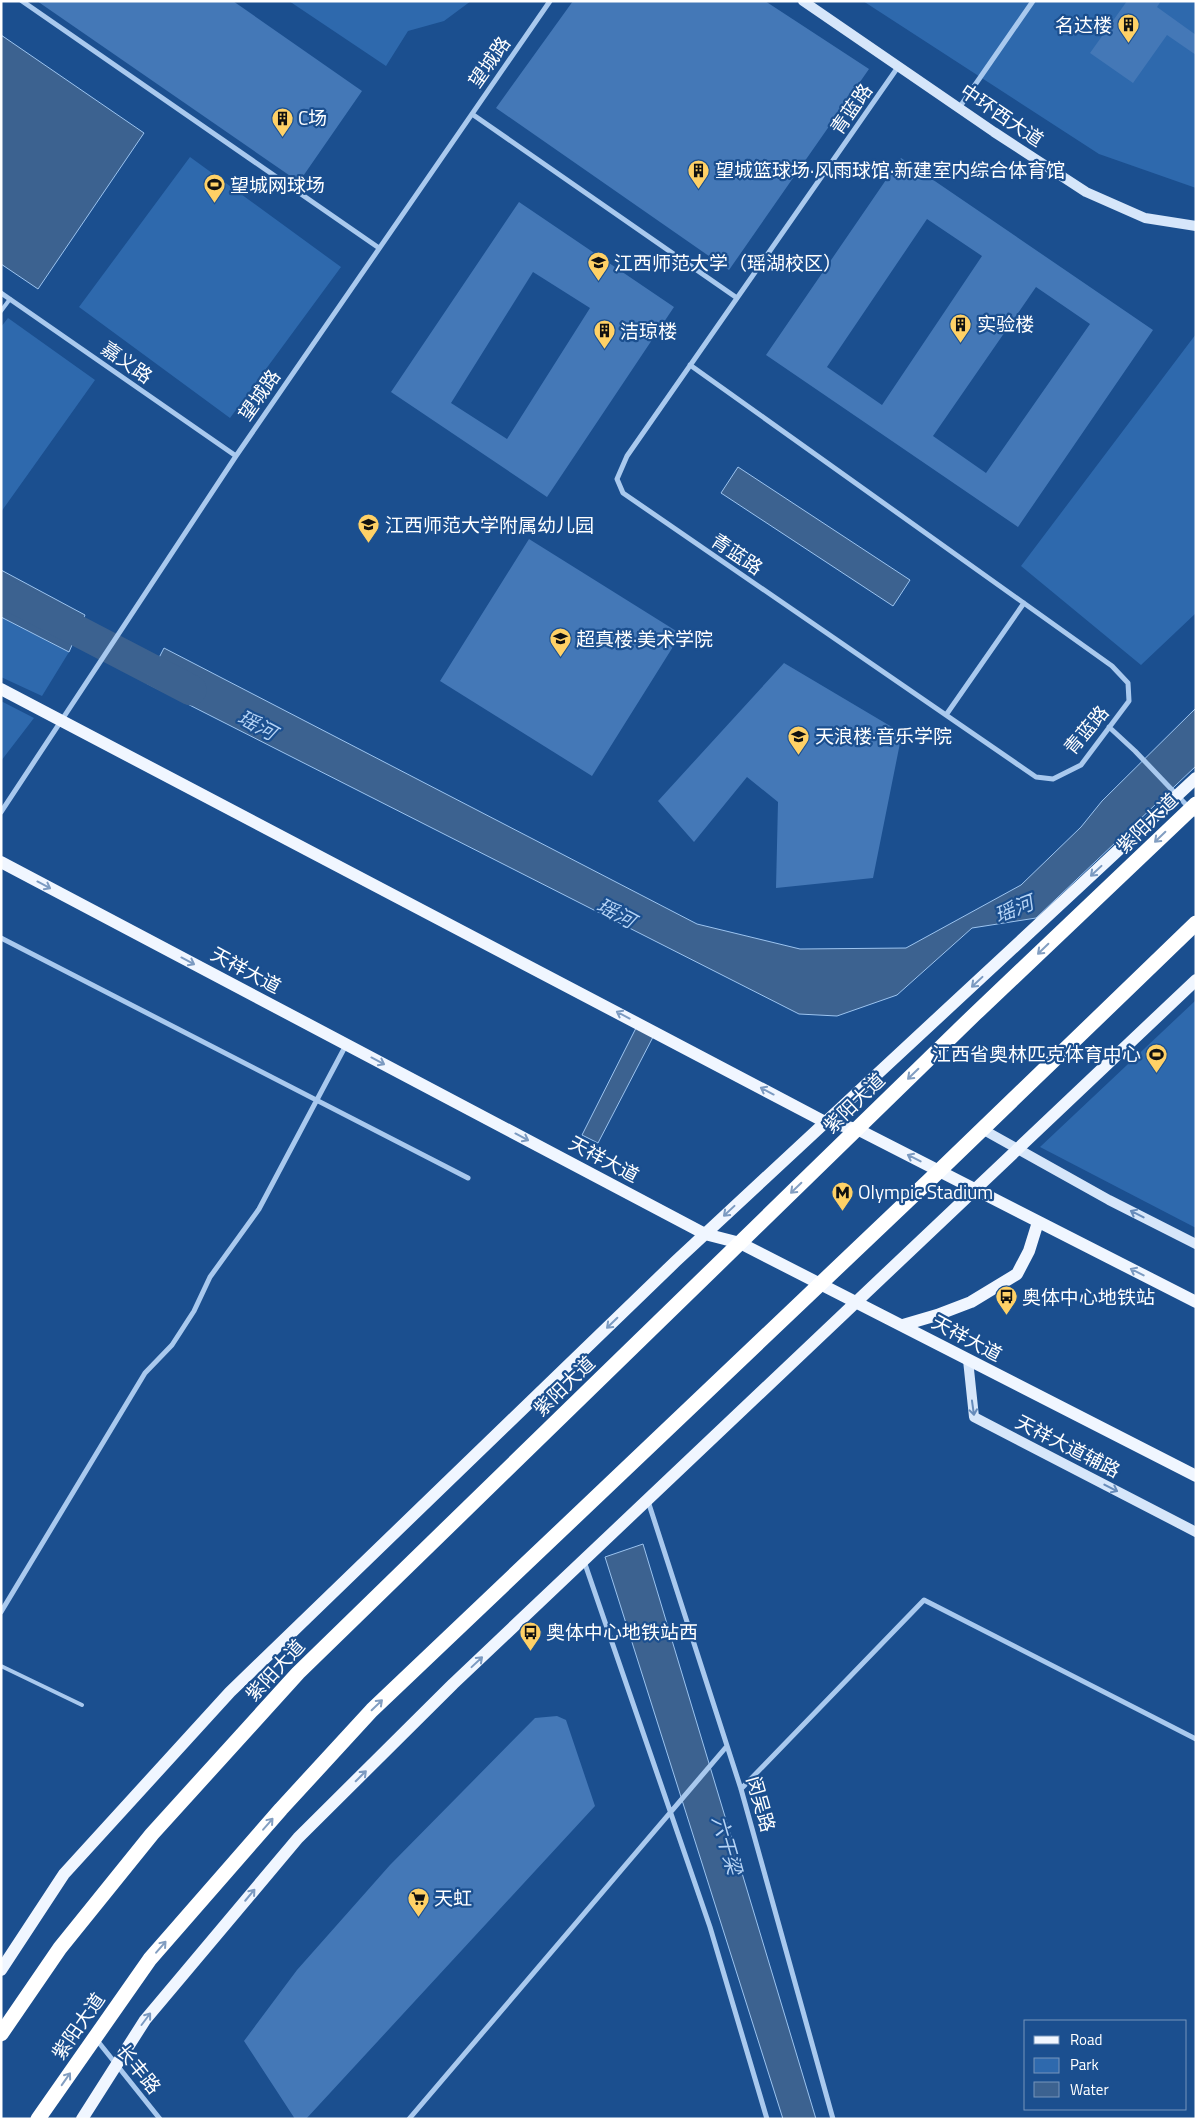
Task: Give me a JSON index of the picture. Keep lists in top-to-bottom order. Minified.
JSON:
{"streets":{"highway":["紫阳大道"],"main road":["中环西大道","天祥大道","天祥大道辅路"],"street":["望城路","青蓝路","嘉义路","闵吴路","长丰路"]},"crossings":[["望城路","嘉义路"],["青蓝路","中环西大道"],["紫阳大道","天祥大道"],["紫阳大道","长丰路"],["天祥大道","天祥大道辅路"]],"one_way":["天祥大道","天祥大道辅路"],"water":["瑶河","六干梁"],"places":{"building":["名达楼","C场","望城篮球场·风雨球馆·新建室内综合体育馆","实验楼","洁琼楼"],"sports":["望城网球场","江西省奥林匹克体育中心"],"school or university":["江西师范大学（瑶湖校区）","江西师范大学附属幼儿园","超真楼·美术学院","天浪楼·音乐学院"],"metro station":["Olympic Stadium"],"bus stop":["奥体中心地铁站","奥体中心地铁站西"],"supermarket":["天虹"]},"legend":["Road","Park","Water"]}
